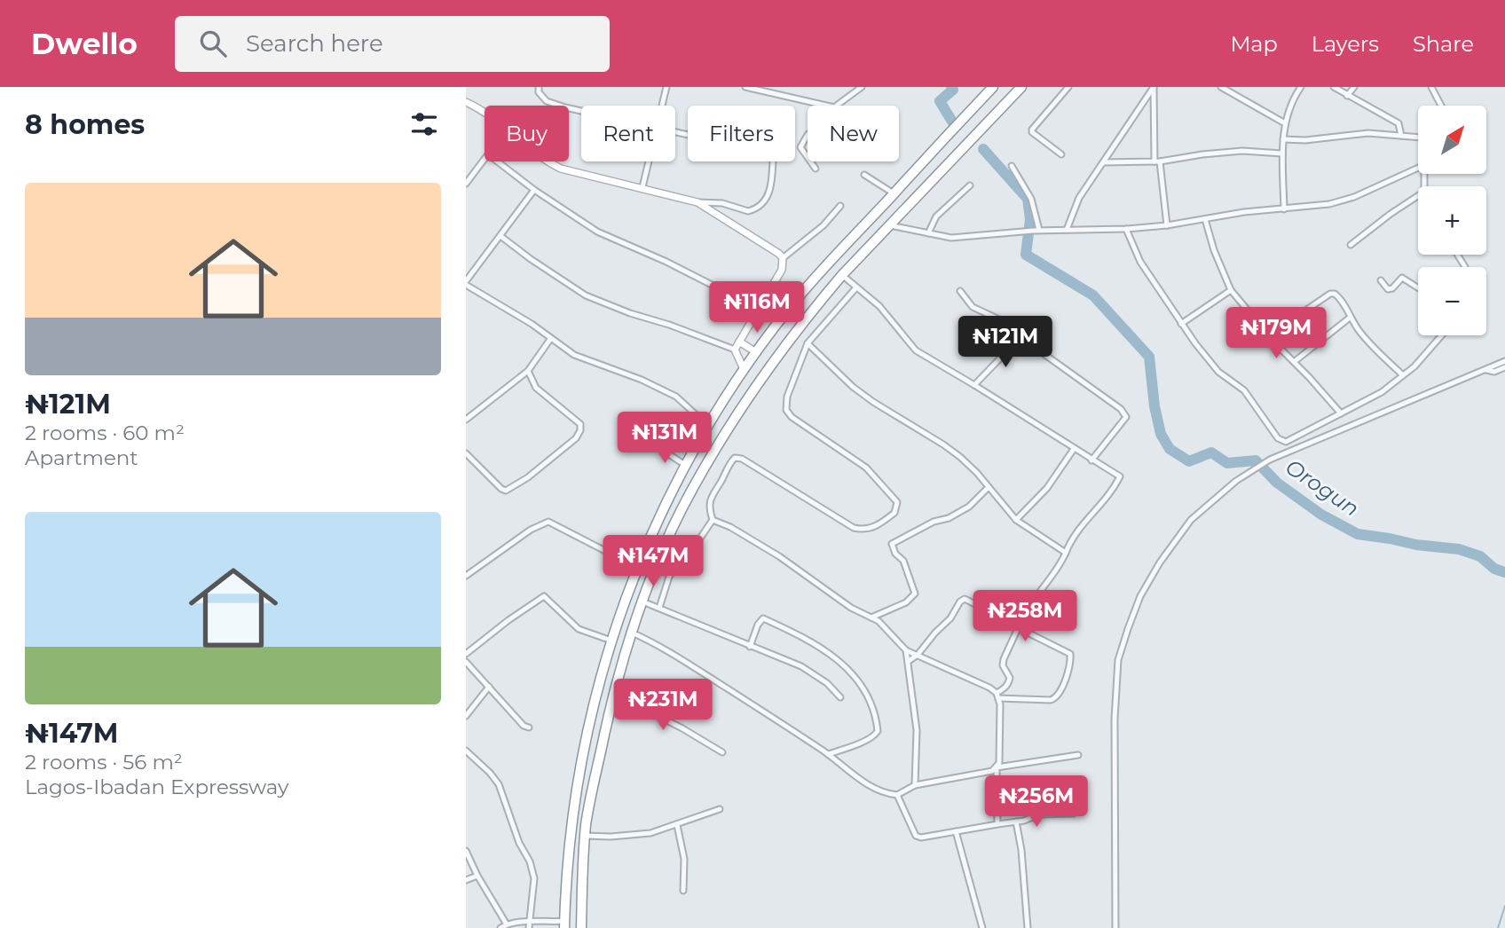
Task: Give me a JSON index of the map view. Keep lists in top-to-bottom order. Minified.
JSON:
{"water":["Orogun"],"north":"top right","page":{"header":"Dwello","search":"Search here","nav":["Map","Layers","Share"],"heading":"8 homes","map_buttons":["+","−"],"chip":["Buy","Rent","Filters","New"],"list":[{"name":"₦121M","note":"2 rooms · 60 m² · Apartment"},{"name":"₦147M","note":"2 rooms · 56 m² · Lagos-Ibadan Expressway"}],"price":["₦116M","₦179M","₦121M","₦131M","₦147M","₦258M","₦231M","₦256M"]}}
